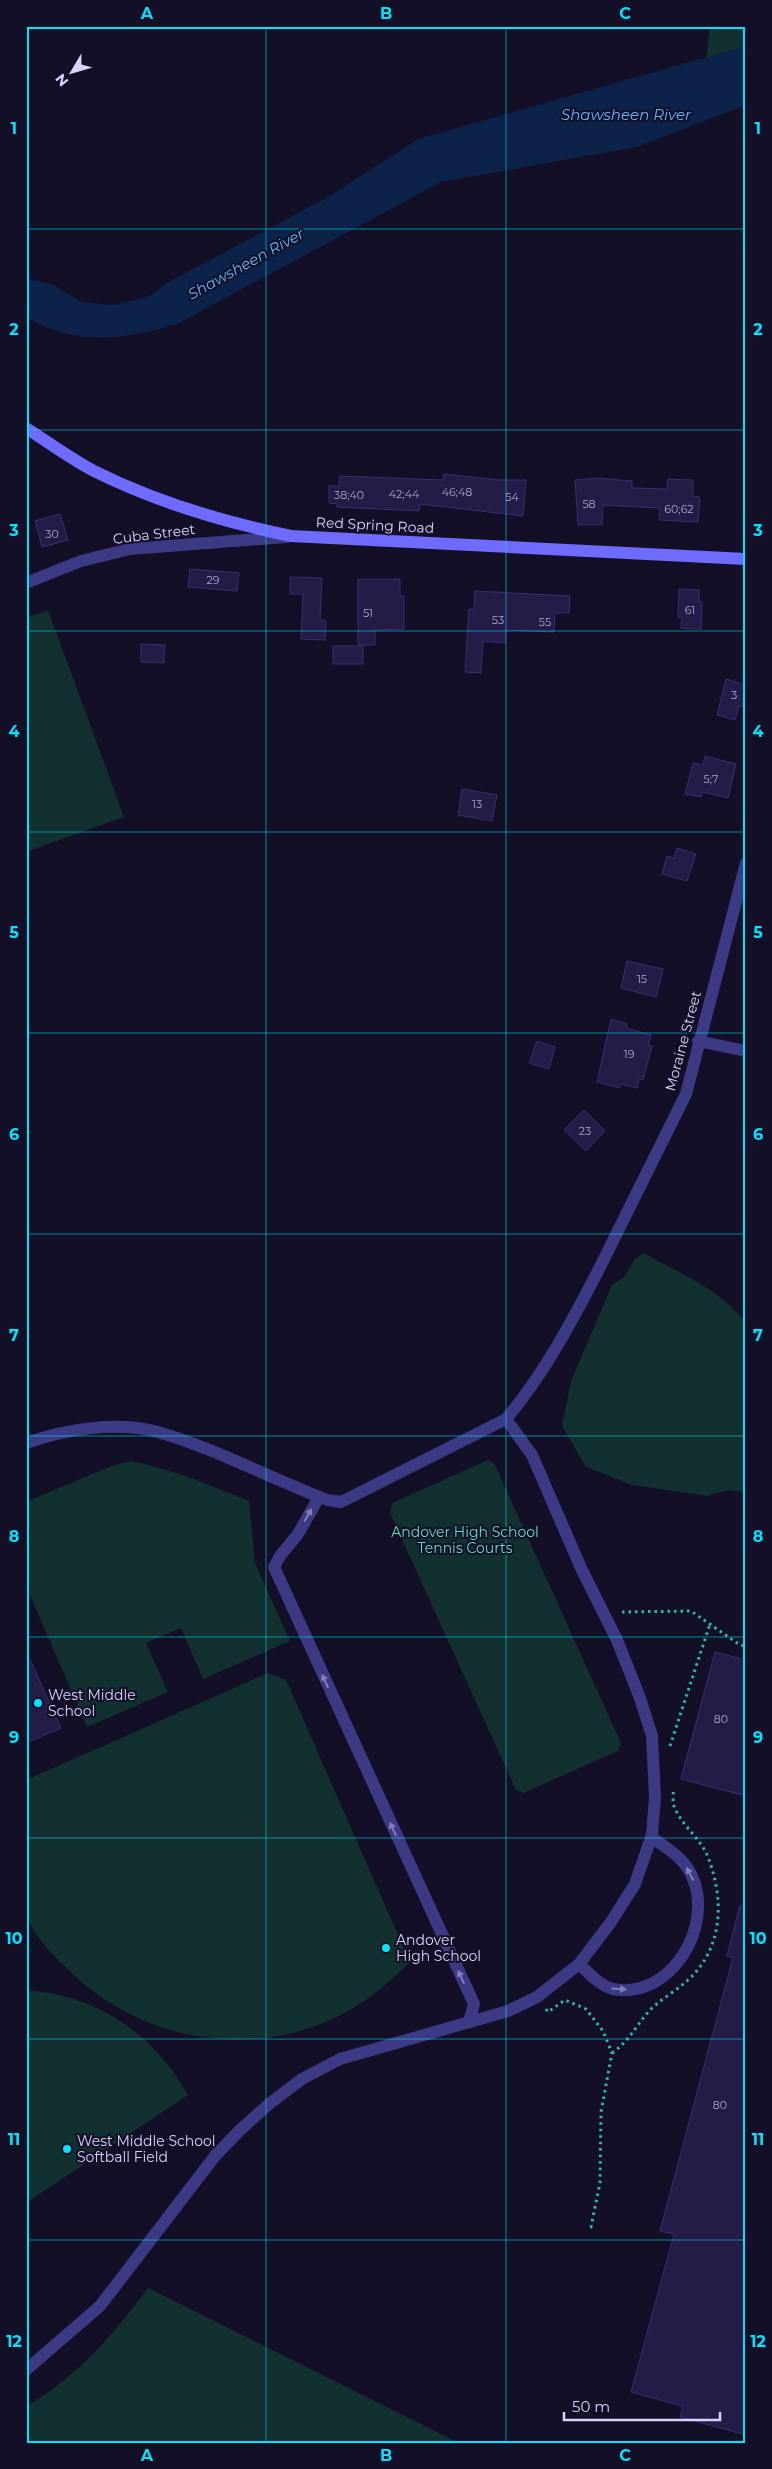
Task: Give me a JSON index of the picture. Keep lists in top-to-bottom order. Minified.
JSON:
{"streets":{"main road":["Red Spring Road"],"street":["Cuba Street","Moraine Street"]},"crossings":[["Red Spring Road","Cuba Street"]],"water":["Shawsheen River"],"parks":["Andover High School Tennis Courts"],"places":["West Middle School","Andover High School","West Middle School Softball Field"],"house_numbers":["46;48","42;44","38;40","54","58","60;62","30","29","61","51","53","55","3","5;7","13","15","19","23","80","80"],"scale_bar":"50 m","north":"bottom left","grid":{"columns":["A","B","C"],"rows":["1","2","3","4","5","6","7","8","9","10","11","12"]}}
